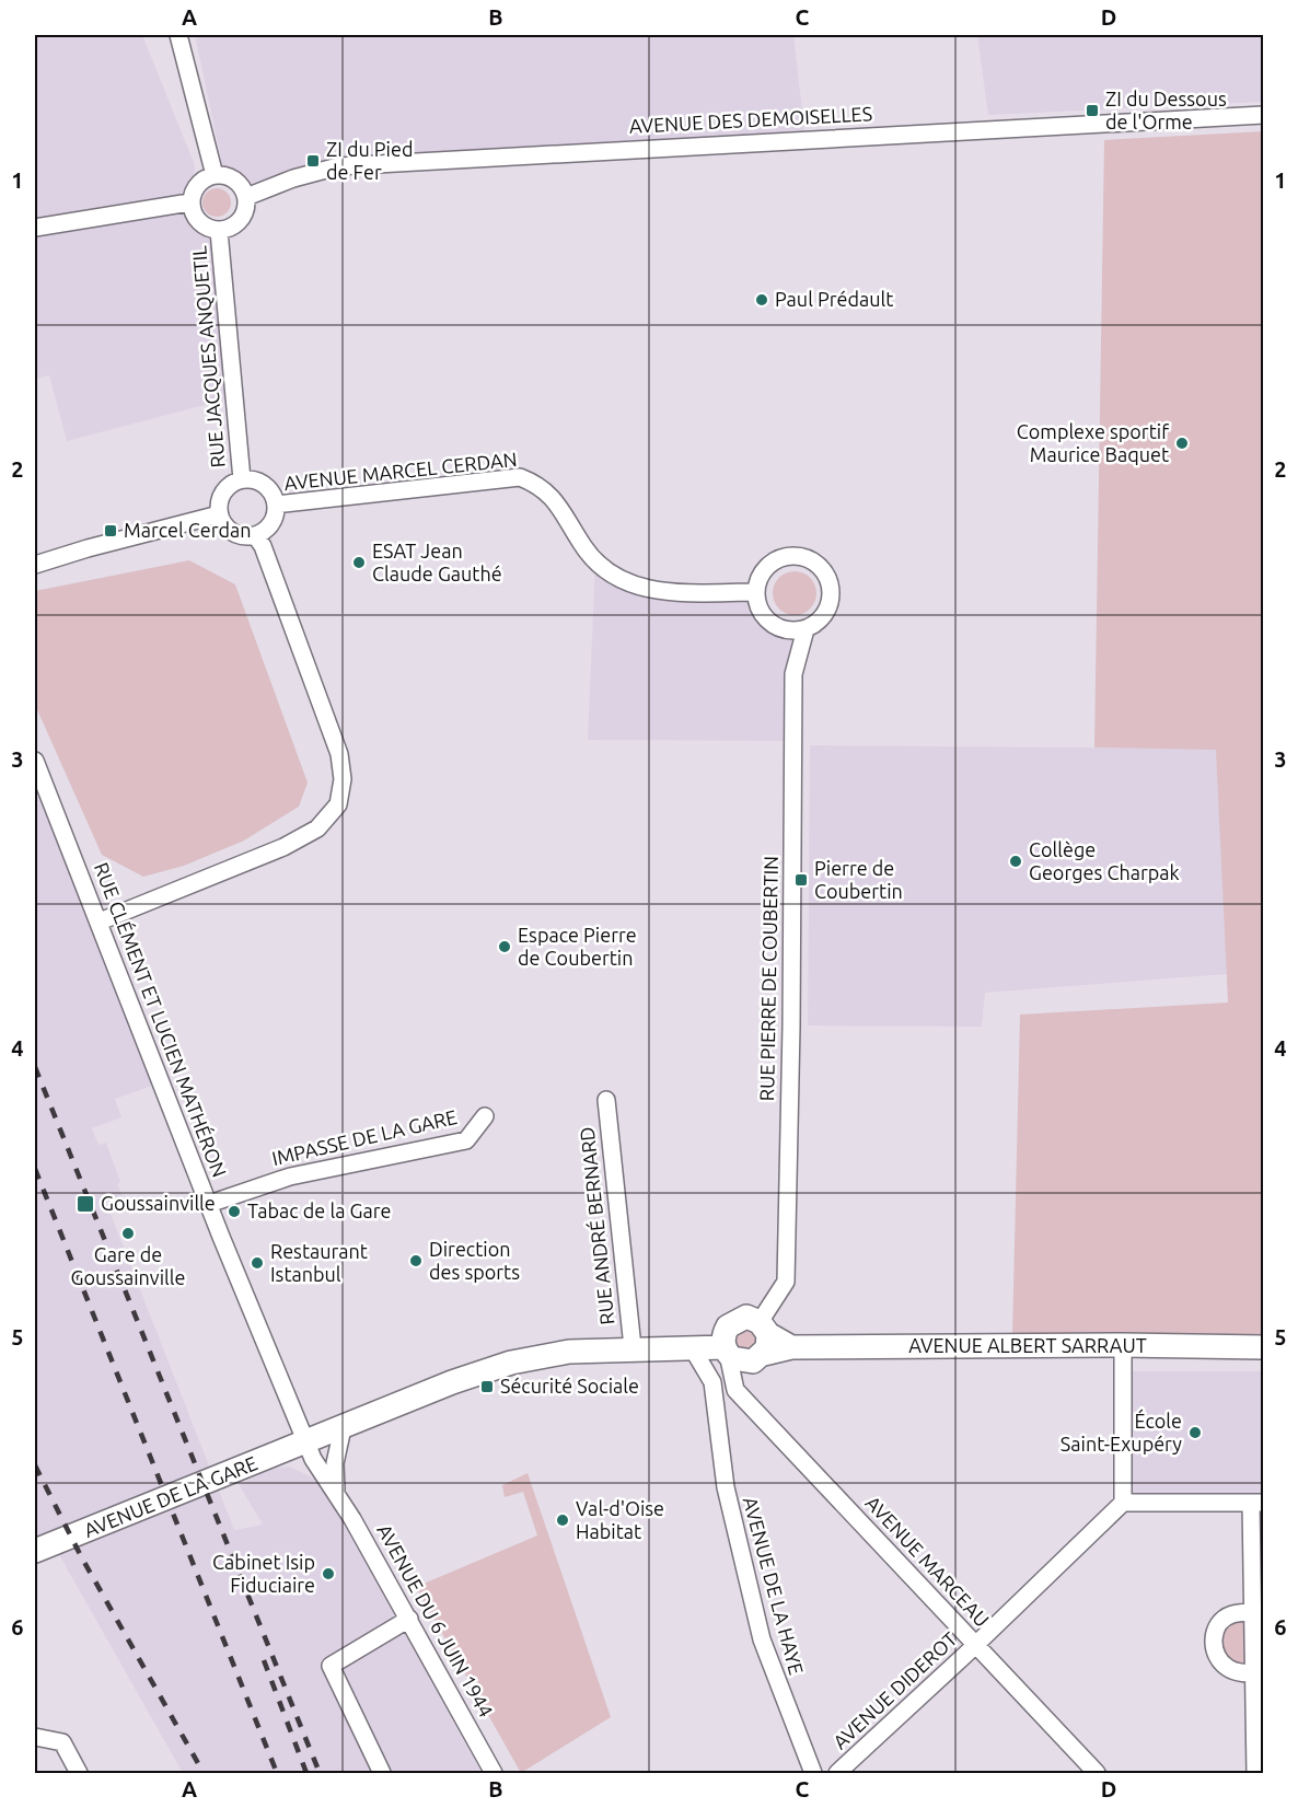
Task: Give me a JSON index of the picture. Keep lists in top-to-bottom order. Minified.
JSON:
{"streets":{"street":["AVENUE DES DEMOISELLES","RUE JACQUES ANQUETIL","AVENUE MARCEL CERDAN","RUE PIERRE DE COUBERTIN","RUE CLÉMENT ET LUCIEN MATHÉRON","IMPASSE DE LA GARE","RUE ANDRÉ BERNARD","AVENUE ALBERT SARRAUT","AVENUE DE LA GARE","AVENUE MARCEAU","AVENUE DE LA HAYE","AVENUE DU 6 JUIN 1944","AVENUE DIDEROT"]},"crossings":[["AVENUE DES DEMOISELLES","RUE JACQUES ANQUETIL"],["RUE JACQUES ANQUETIL","AVENUE MARCEL CERDAN"],["AVENUE MARCEL CERDAN","RUE PIERRE DE COUBERTIN"],["RUE PIERRE DE COUBERTIN","AVENUE ALBERT SARRAUT"],["RUE PIERRE DE COUBERTIN","AVENUE MARCEAU"],["RUE CLÉMENT ET LUCIEN MATHÉRON","IMPASSE DE LA GARE"],["RUE CLÉMENT ET LUCIEN MATHÉRON","AVENUE ALBERT SARRAUT"],["RUE CLÉMENT ET LUCIEN MATHÉRON","AVENUE DE LA GARE"],["RUE CLÉMENT ET LUCIEN MATHÉRON","AVENUE DU 6 JUIN 1944"],["RUE ANDRÉ BERNARD","AVENUE ALBERT SARRAUT"],["AVENUE ALBERT SARRAUT","AVENUE DE LA GARE"],["AVENUE ALBERT SARRAUT","AVENUE MARCEAU"],["AVENUE ALBERT SARRAUT","AVENUE DE LA HAYE"],["AVENUE ALBERT SARRAUT","AVENUE DU 6 JUIN 1944"],["AVENUE DE LA GARE","AVENUE DU 6 JUIN 1944"],["AVENUE MARCEAU","AVENUE DIDEROT"]],"places":{"transit":["ZI du Dessous de l'Orme","ZI du Pied de Fer","Marcel Cerdan","Pierre de Coubertin","Goussainville","Sécurité Sociale"],"other":["Paul Prédault","Complexe sportif Maurice Baquet","ESAT Jean Claude Gauthé","Collège Georges Charpak","Espace Pierre de Coubertin","Tabac de la Gare","Gare de Goussainville","Direction des sports","Restaurant Istanbul","École Saint-Exupéry","Val-d'Oise Habitat","Cabinet Isip Fiduciaire"]},"grid":{"columns":["A","B","C","D"],"rows":["1","2","3","4","5","6"]}}
